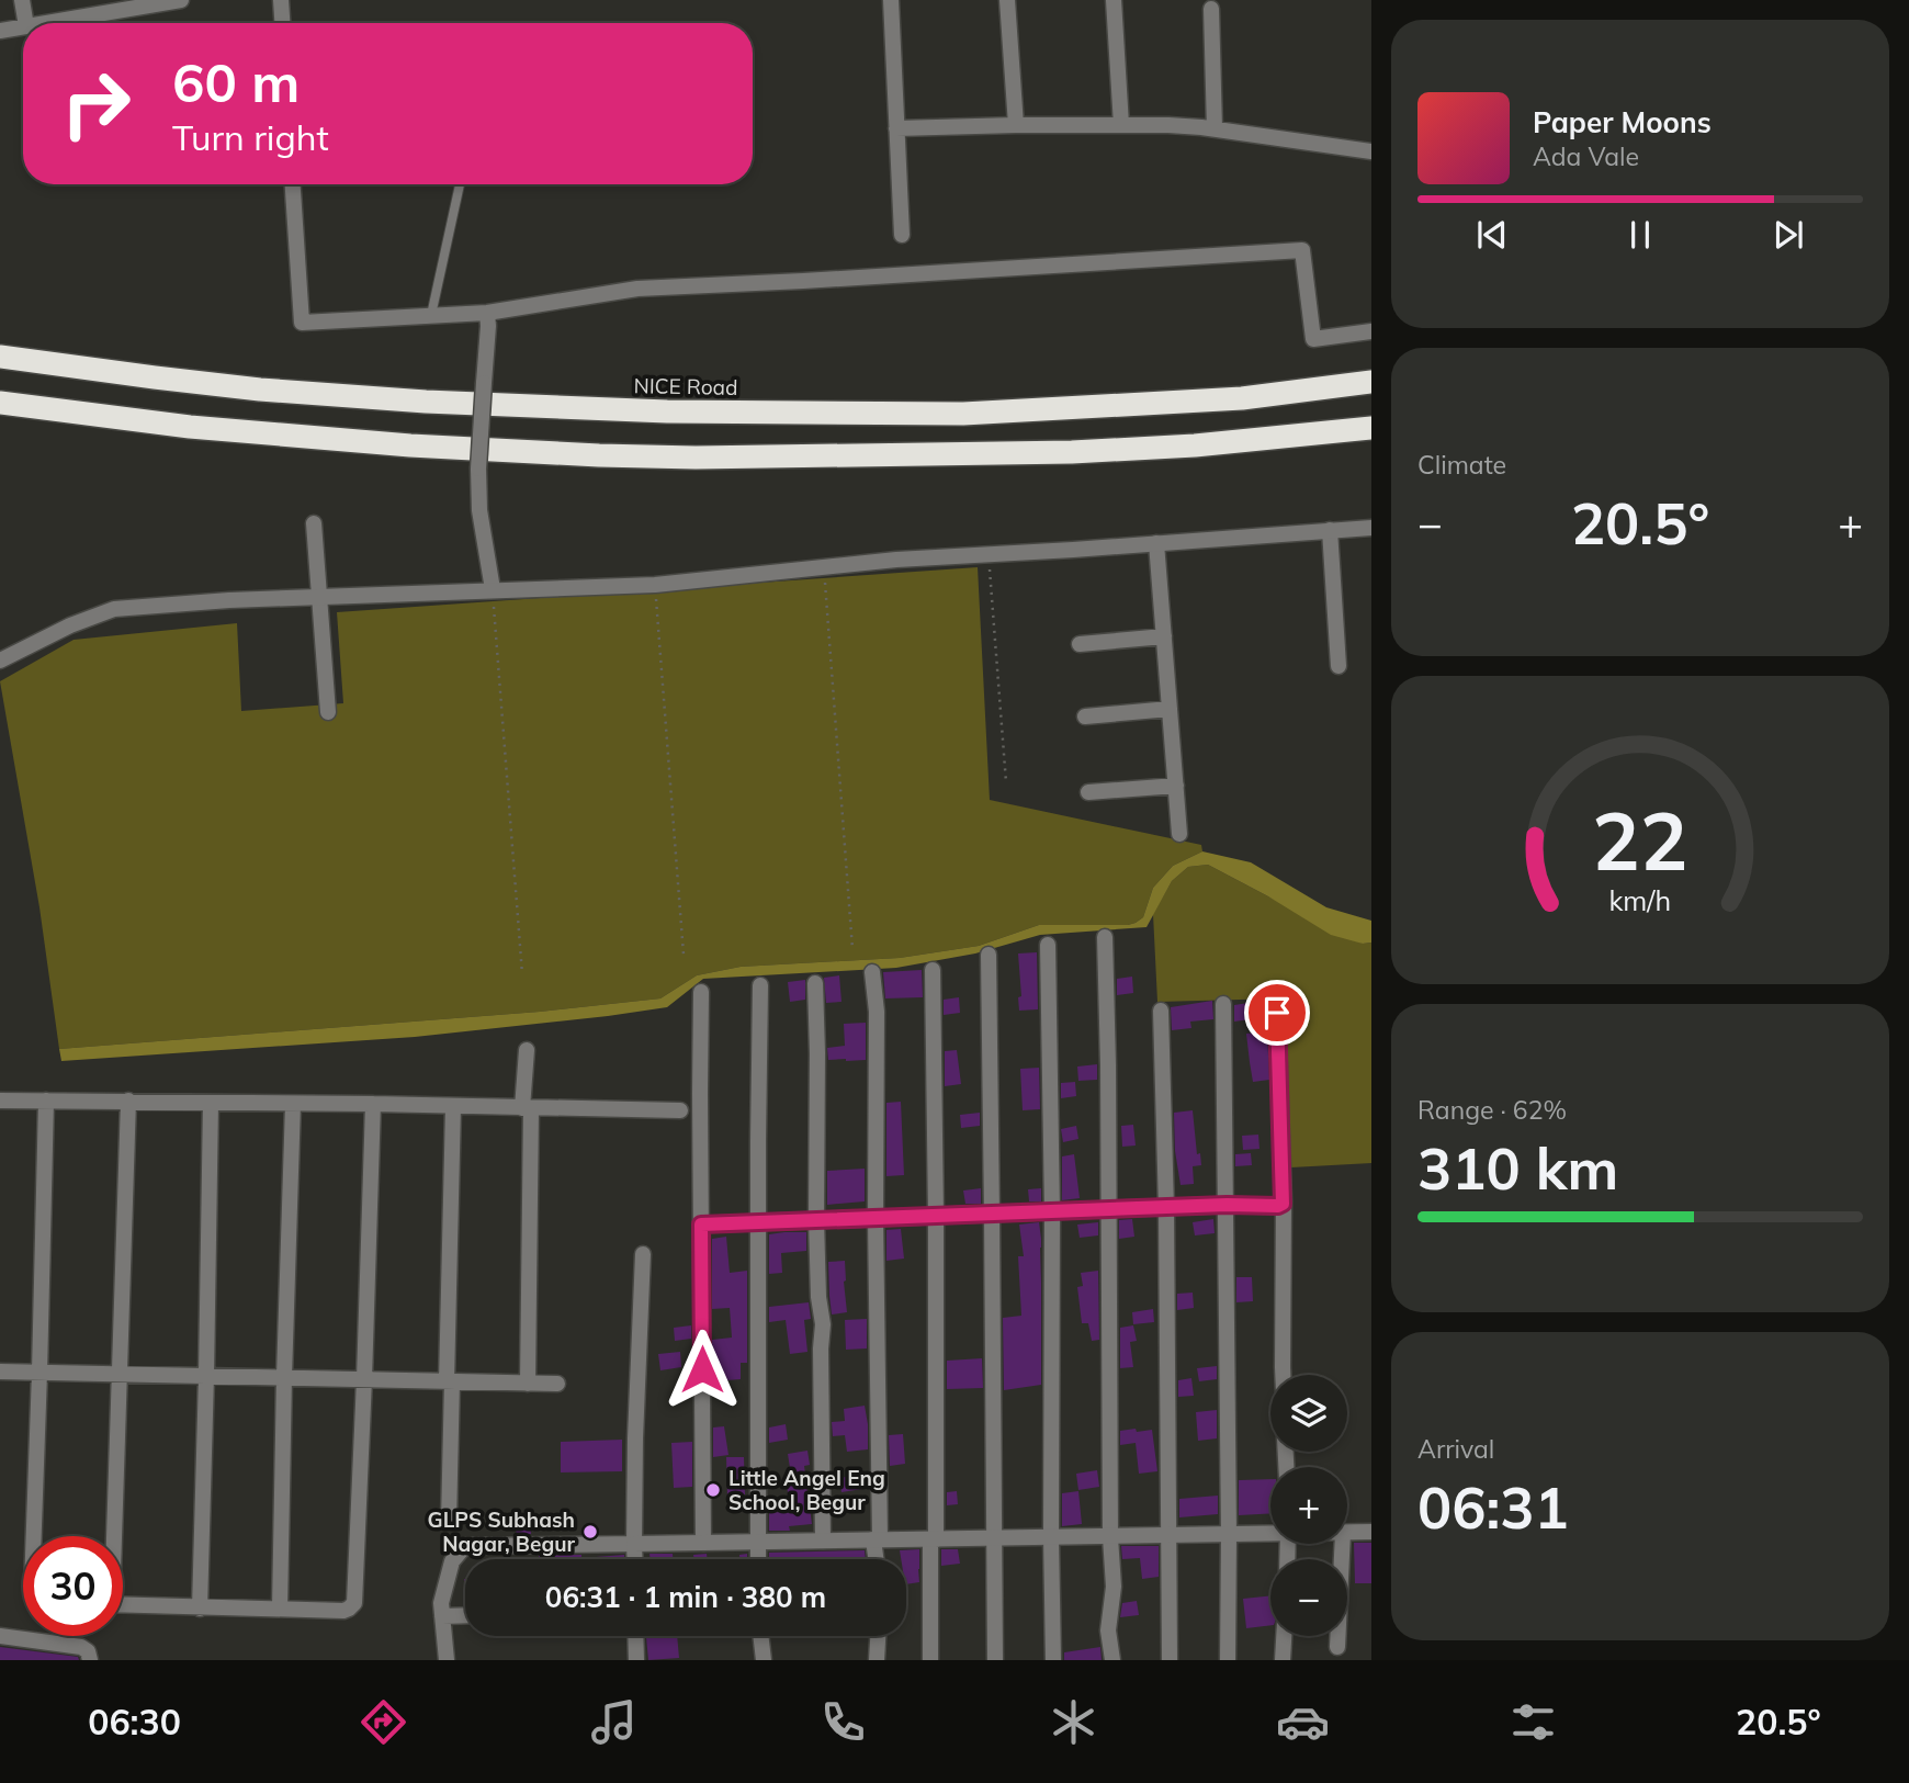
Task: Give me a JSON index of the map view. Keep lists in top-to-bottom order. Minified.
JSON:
{"streets":{"highway":["NICE Road"]},"places":["Little Angel Eng School, Begur","GLPS Subhash Nagar, Begur"],"page":{"turn":["60 m","Turn right"],"song":["Paper Moons","Ada Vale"],"tile":["Climate",["Range · 62%","310 km"],["Arrival","06:31"]],"heat":["−","20.5°","+"],"map_buttons":["+","−"],"limit":"30","trip":"06:31 · 1 min · 380 m","tabs":["06:30","20.5°"],"gauge":["22","km/h"]}}
